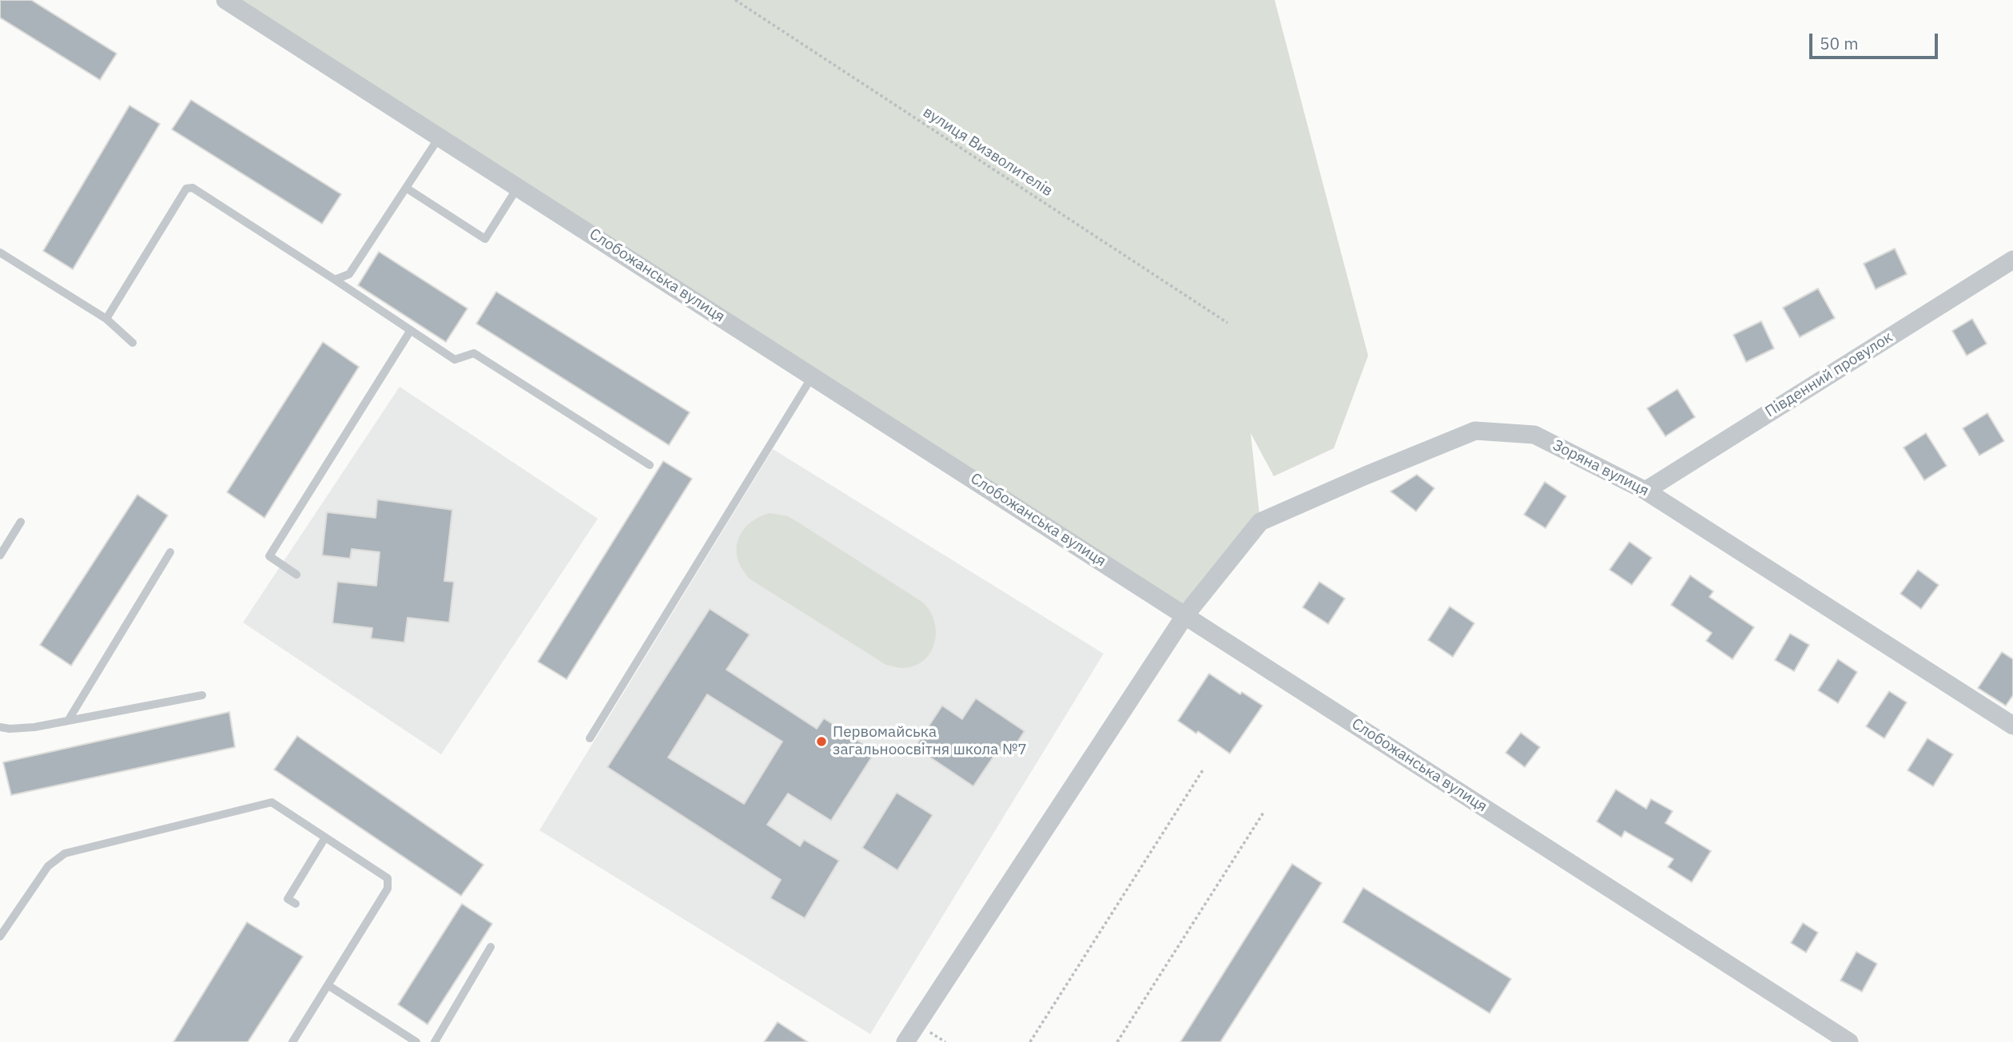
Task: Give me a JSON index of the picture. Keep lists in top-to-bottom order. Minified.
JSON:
{"streets":{"street":["Слобожанська вулиця","Південний провулок","Зоряна вулиця"],"path":["вулиця Визволителів"]},"crossings":[["Слобожанська вулиця","Зоряна вулиця"],["Південний провулок","Зоряна вулиця"]],"places":["Первомайська загальноосвітня школа №7"],"scale_bar":"50 m"}
